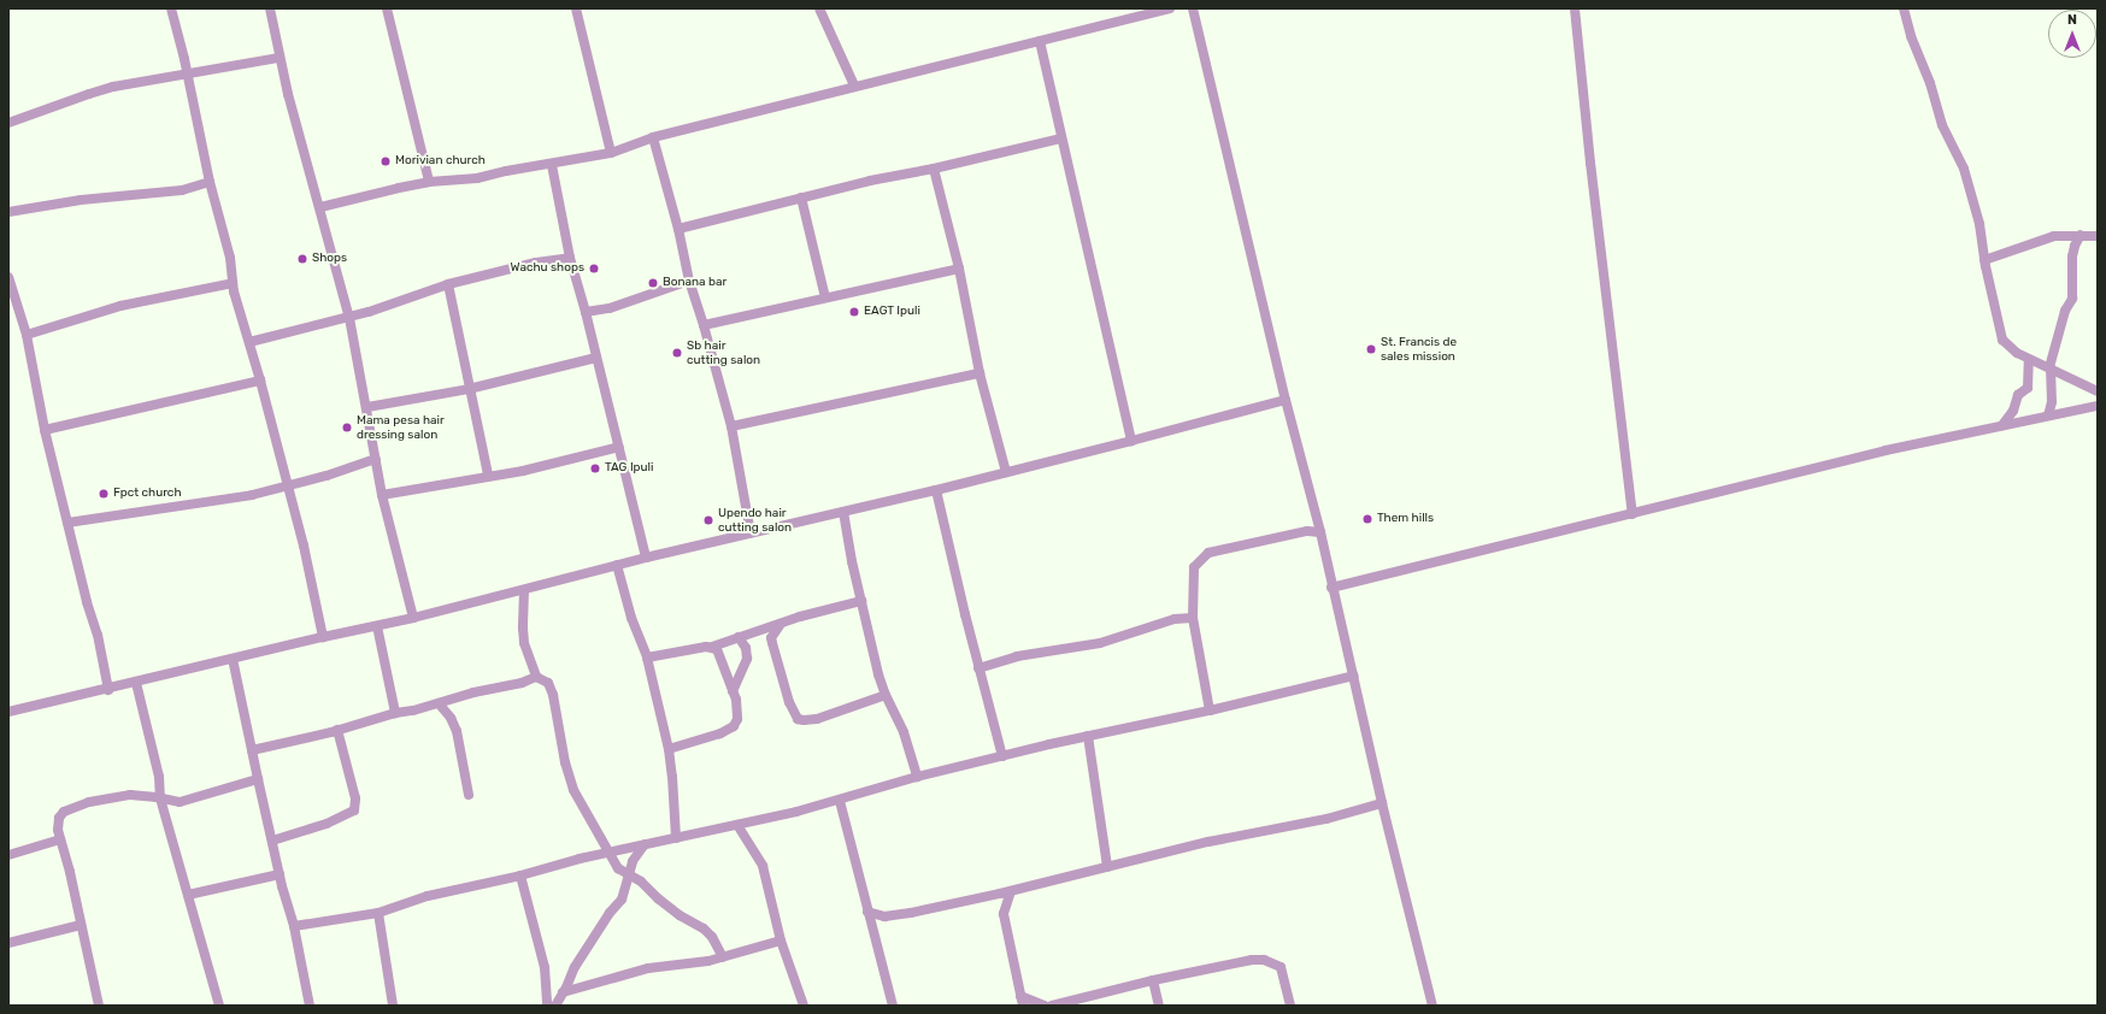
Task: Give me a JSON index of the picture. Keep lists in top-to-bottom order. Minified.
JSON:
{"places":["Morivian church","Shops","Wachu shops","Bonana bar","EAGT Ipuli","St. Francis de sales mission","Sb hair cutting salon","Mama pesa hair dressing salon","TAG Ipuli","Fpct church","Them hills","Upendo hair cutting salon"],"north":"top"}
